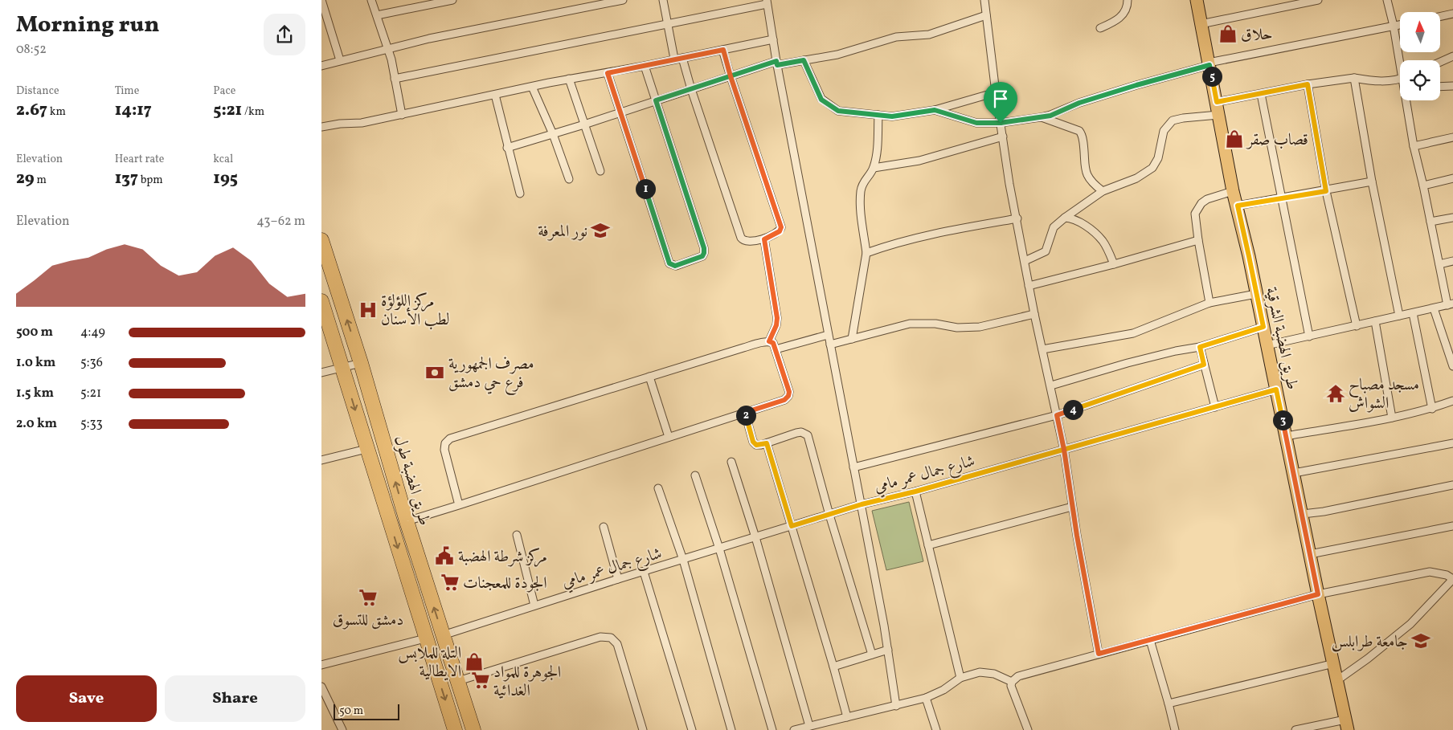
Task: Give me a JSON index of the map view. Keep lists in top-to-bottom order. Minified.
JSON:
{"streets":{"highway":["طريق الهضبة طول"],"main road":["طريق الهضبة الشرقية"],"street":["شارع جمال عمر مامي"]},"crossings":[["طريق الهضبة الشرقية","شارع جمال عمر مامي"],["شارع جمال عمر مامي","طريق الهضبة طول"]],"places":{"shop":["حلاق","قصاب صقر","التلة للملابس الايطالية"],"school or university":["نور المعرفة","جامعة طرابلس"],"hospital":["مركز اللؤلؤة لطب الأسنان"],"bank":["مصرف الجمهورية فرع حي دمشق"],"temple":["مسجد مصباح الشواش"],"public building":["مركز شرطة الهضبة"],"supermarket":["الجودة للمعجنات","دمشق للتسوق","الجوهرة للمواد الغدائية"]},"scale_bar":"50 m","north":"top","page":{"heading":["Morning run","08:52"],"pins":["5","1","4","2","3"],"stats":[["Distance","2.67 km"],["Time","14:17"],["Pace","5:21 /km"],["Elevation","29 m"],["Heart rate","137 bpm"],["kcal","195"]],"chart":["Elevation","43–62 m"],"list":[{"name":"500 m","note":"4:49"},{"name":"1.0 km","note":"5:36"},{"name":"1.5 km","note":"5:21"},{"name":"2.0 km","note":"5:33"}],"buttons":["Save","Share"],"scale":"50 m"}}
